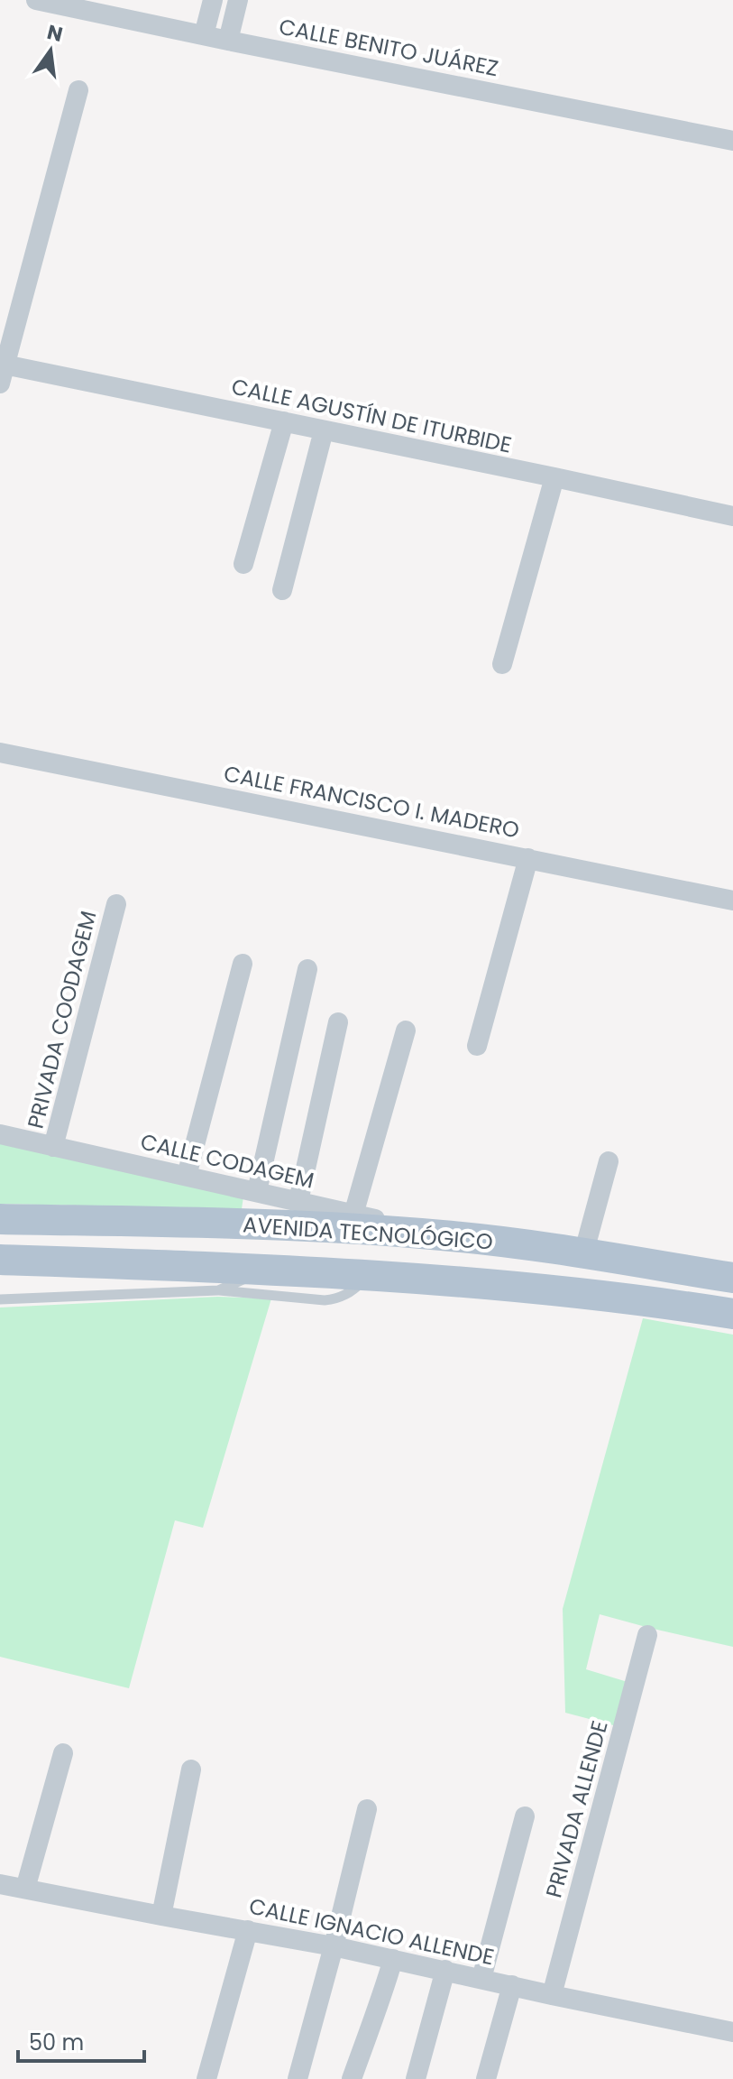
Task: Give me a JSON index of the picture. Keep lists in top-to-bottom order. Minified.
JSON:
{"streets":{"main road":["AVENIDA TECNOLÓGICO"],"street":["CALLE BENITO JUÁREZ","CALLE AGUSTÍN DE ITURBIDE","CALLE FRANCISCO I. MADERO","PRIVADA COODAGEM","CALLE CODAGEM","PRIVADA ALLENDE","CALLE IGNACIO ALLENDE"]},"crossings":[["PRIVADA COODAGEM","CALLE CODAGEM"],["CALLE CODAGEM","AVENIDA TECNOLÓGICO"],["PRIVADA ALLENDE","CALLE IGNACIO ALLENDE"]],"scale_bar":"50 m","north":"top"}
